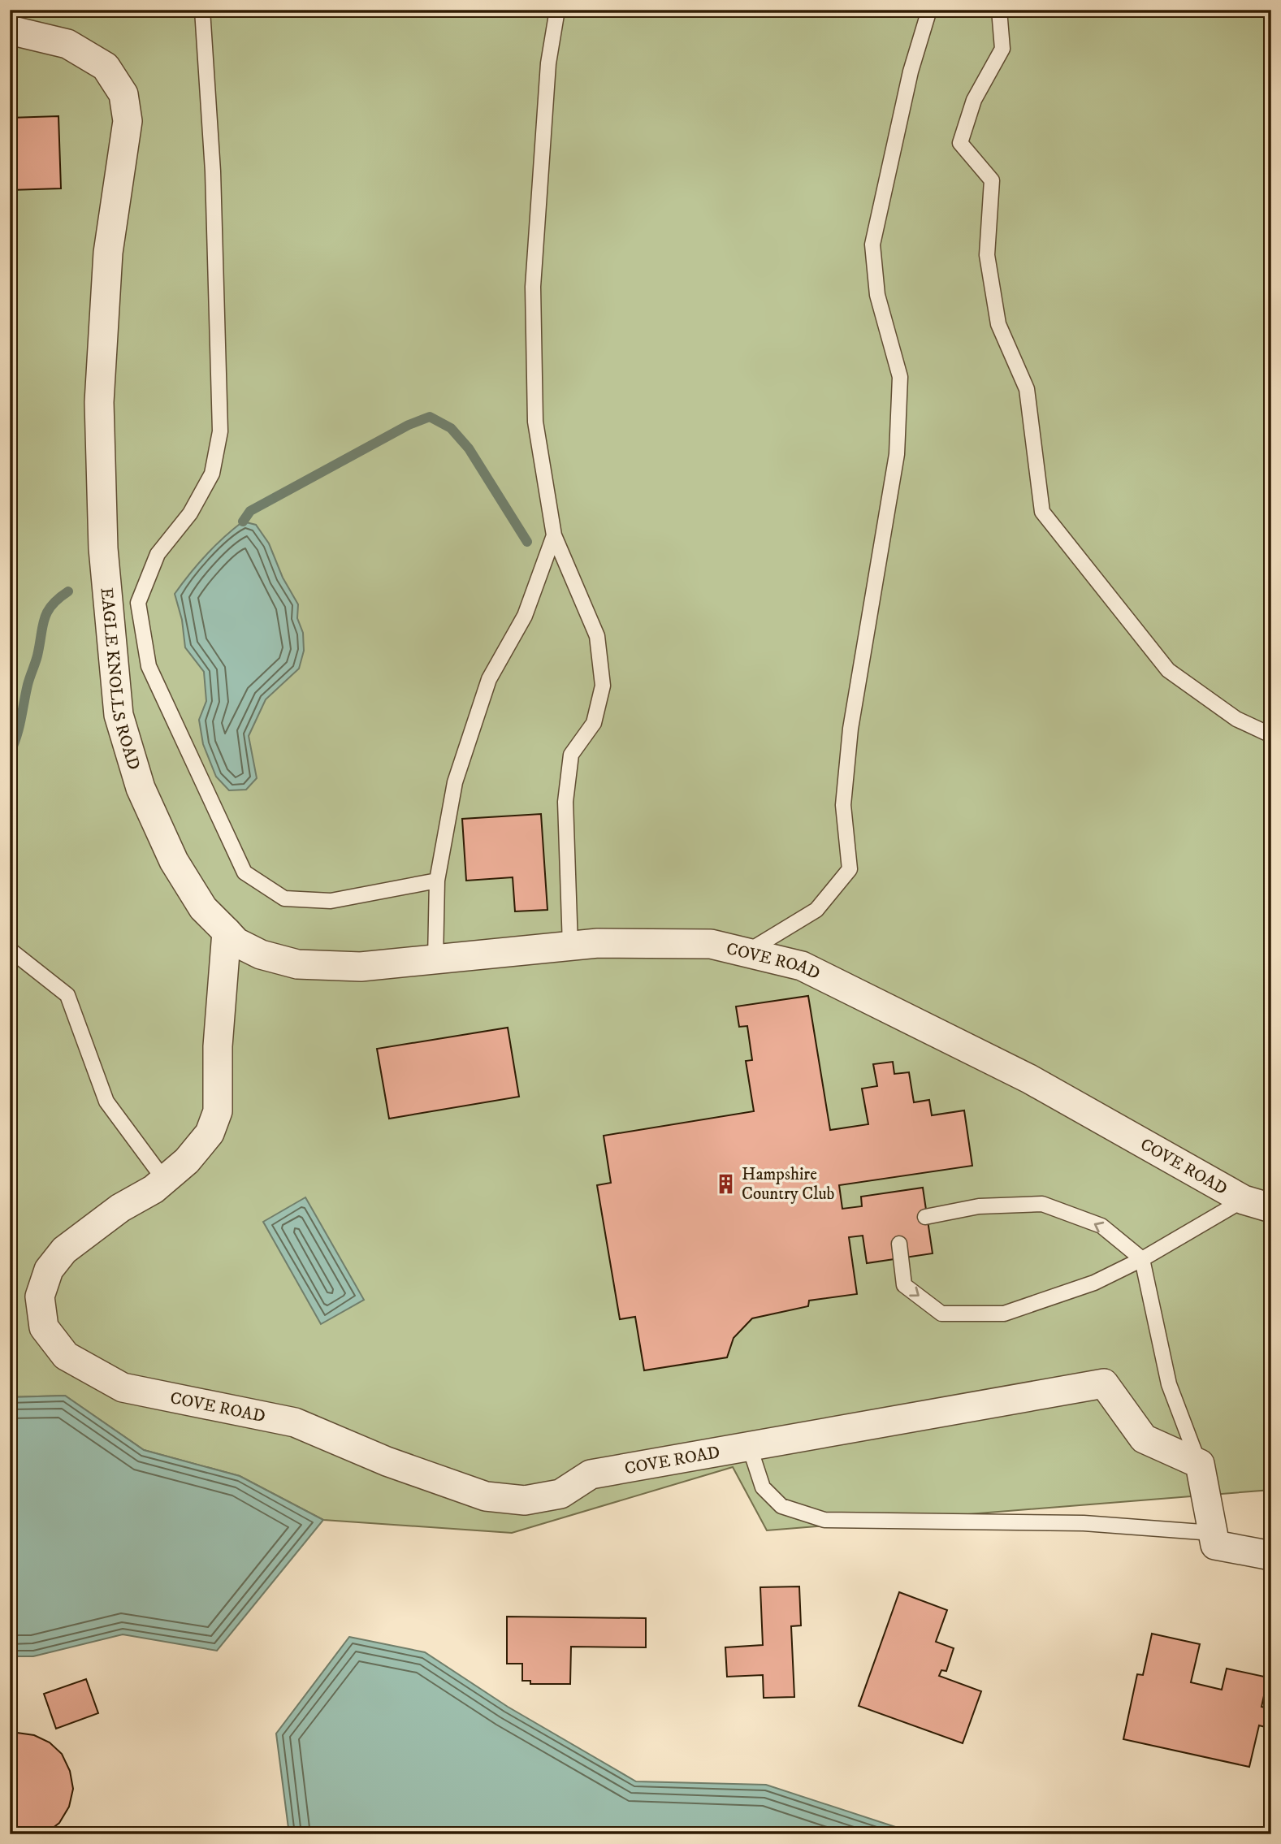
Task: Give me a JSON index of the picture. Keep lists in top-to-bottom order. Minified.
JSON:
{"streets":{"street":["EAGLE KNOLLS ROAD","COVE ROAD"]},"crossings":[["EAGLE KNOLLS ROAD","COVE ROAD"]],"places":{"building":["Hampshire Country Club"]}}
